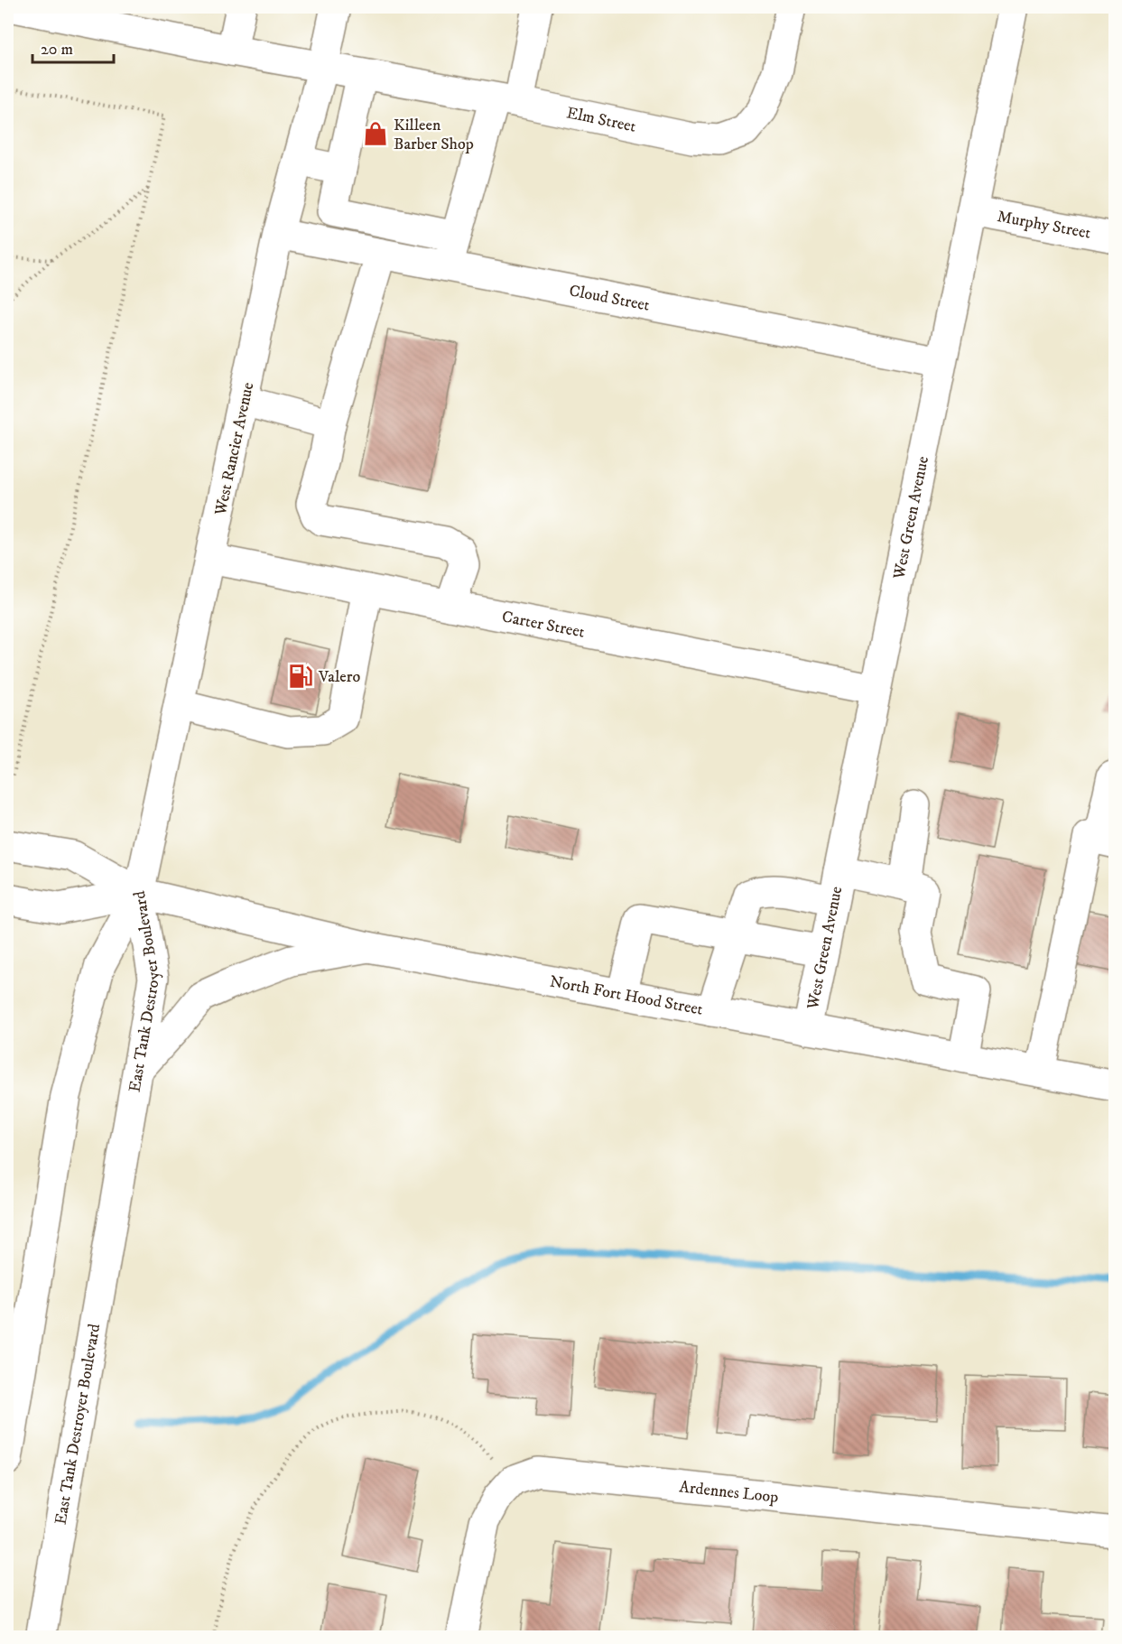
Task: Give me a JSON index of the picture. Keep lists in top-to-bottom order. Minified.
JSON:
{"streets":{"street":["Elm Street","Murphy Street","Cloud Street","West Rancier Avenue","West Green Avenue","Carter Street","North Fort Hood Street","East Tank Destroyer Boulevard","Ardennes Loop"]},"crossings":[["Elm Street","West Rancier Avenue"],["Murphy Street","West Green Avenue"],["Cloud Street","West Rancier Avenue"],["Cloud Street","West Green Avenue"],["West Rancier Avenue","Carter Street"],["West Rancier Avenue","North Fort Hood Street"],["West Rancier Avenue","East Tank Destroyer Boulevard"],["West Green Avenue","Carter Street"],["West Green Avenue","North Fort Hood Street"],["North Fort Hood Street","East Tank Destroyer Boulevard"]],"places":{"shop":["Killeen Barber Shop"],"fuel station":["Valero"]},"scale_bar":"20 m"}
